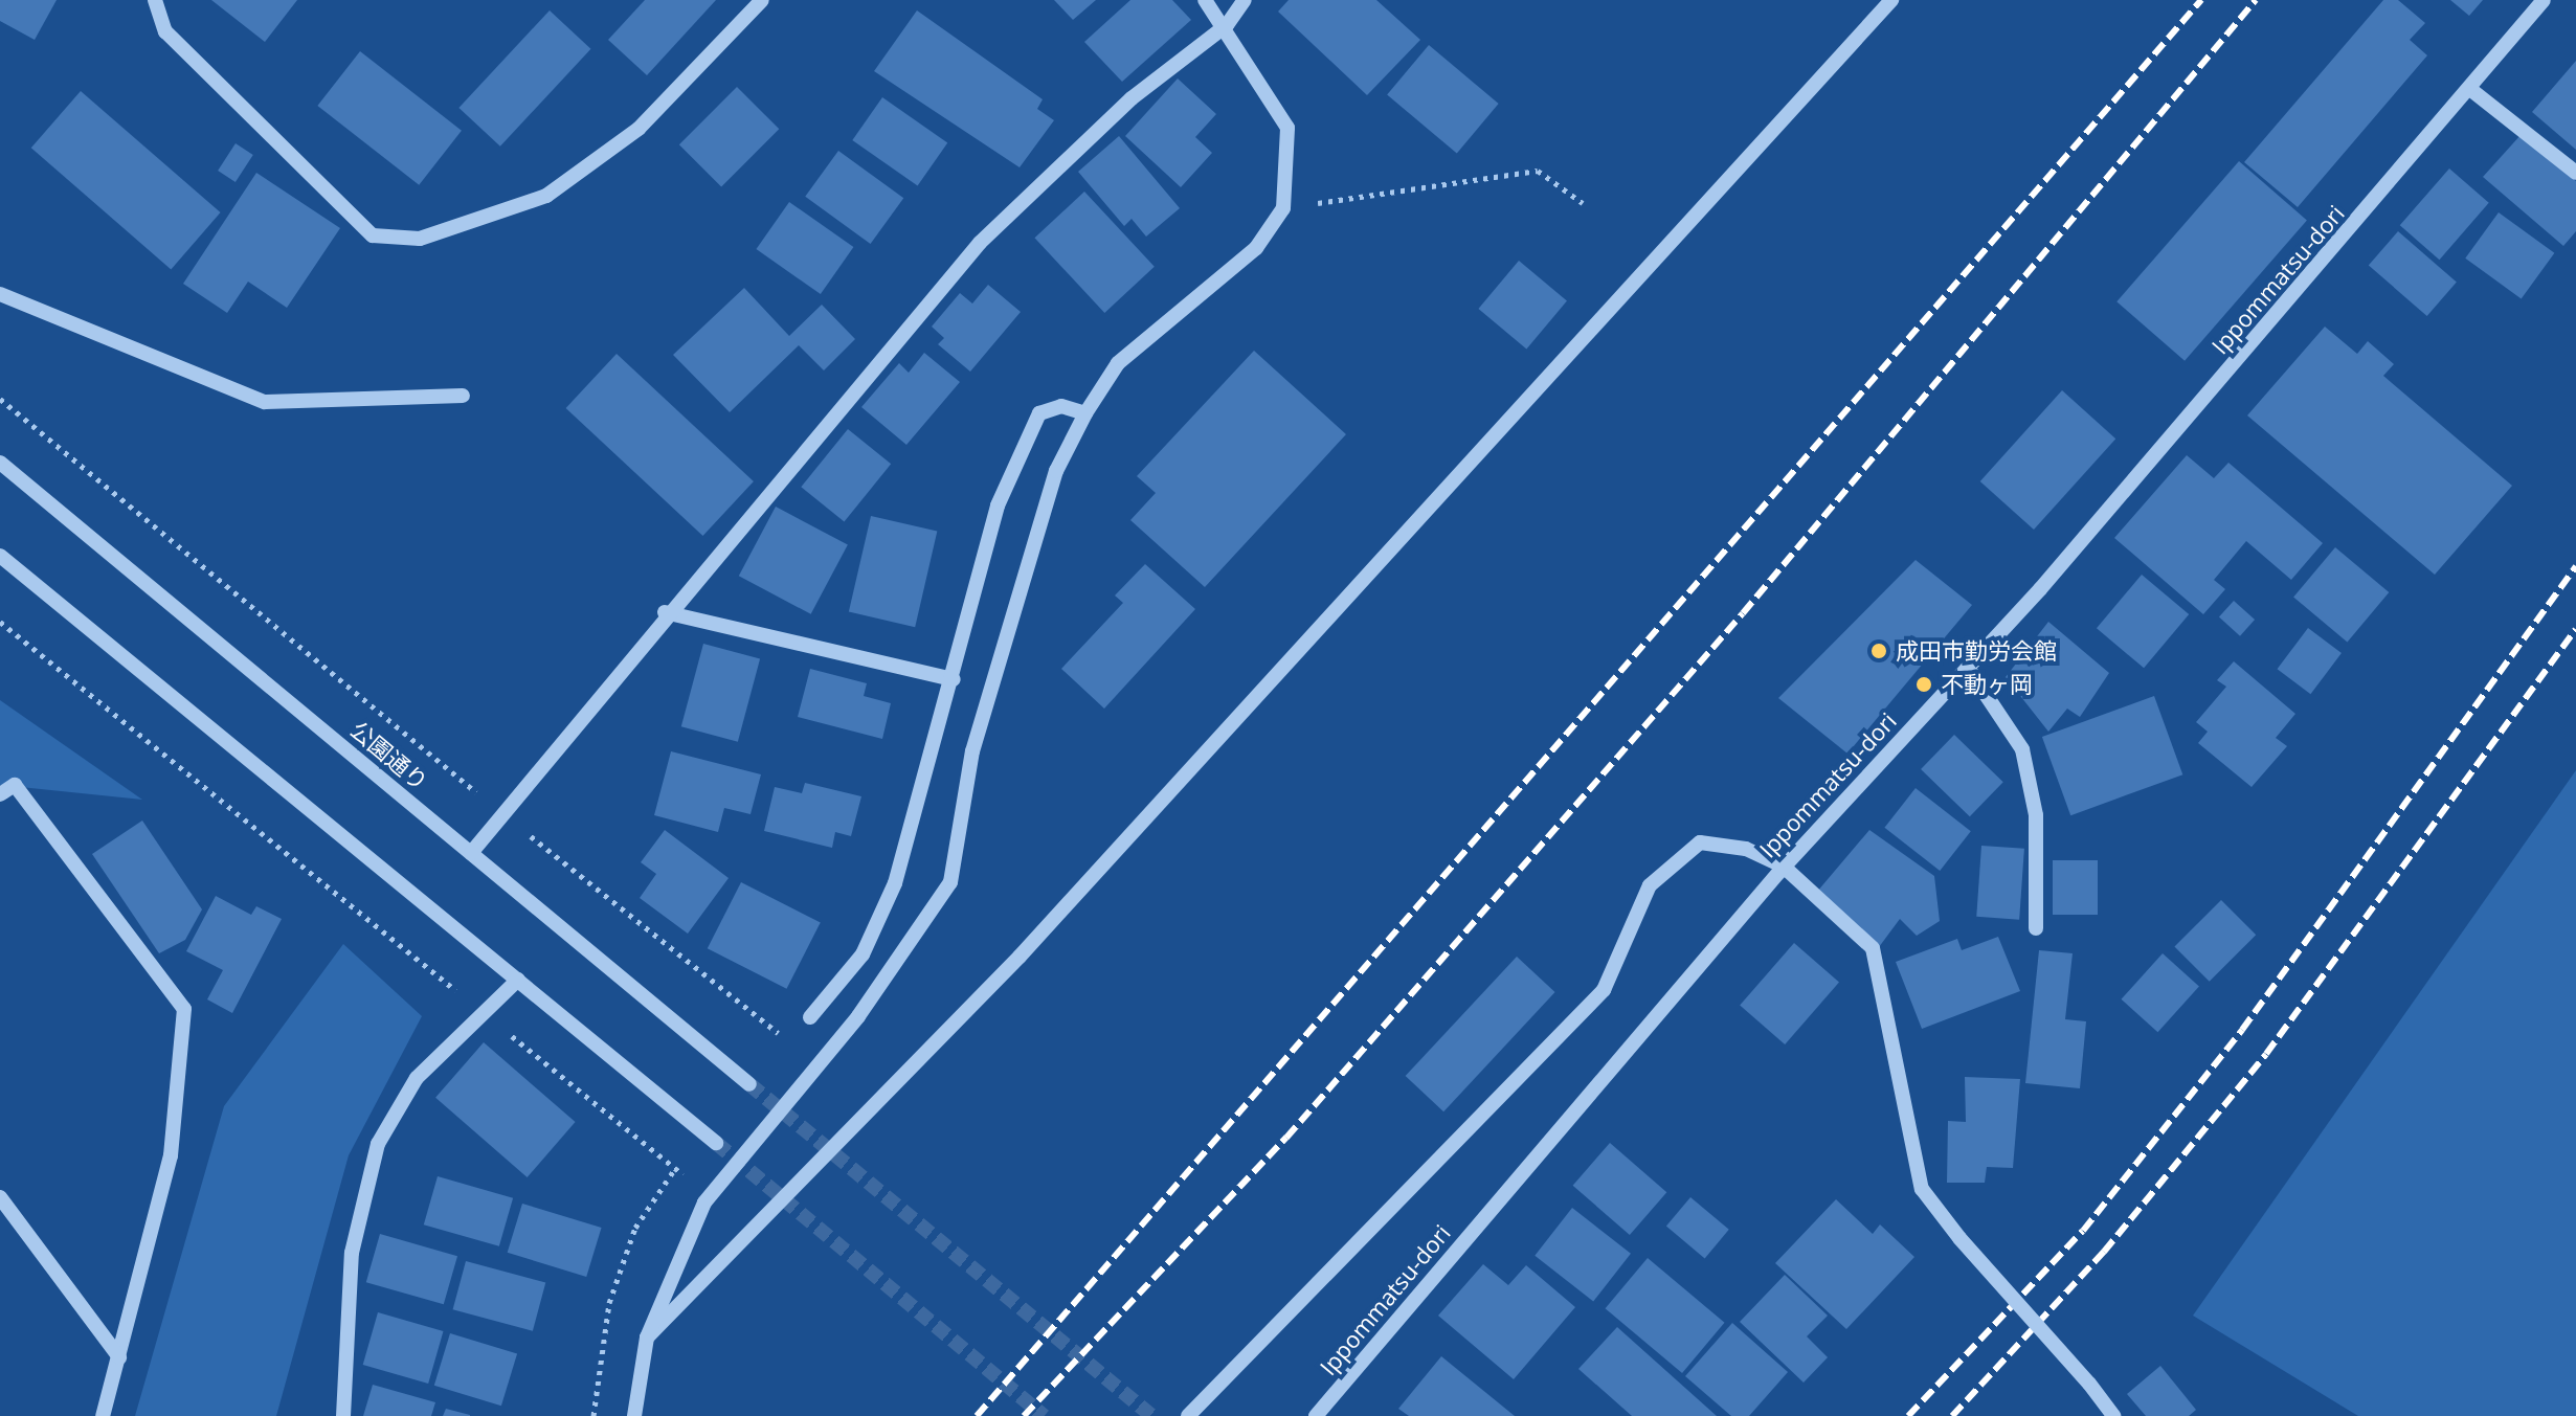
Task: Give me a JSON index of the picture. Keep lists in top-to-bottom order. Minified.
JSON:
{"streets":{"street":["Ippommatsu-dori","公園通り"]},"places":["成田市勤労会館","不動ヶ岡"]}
